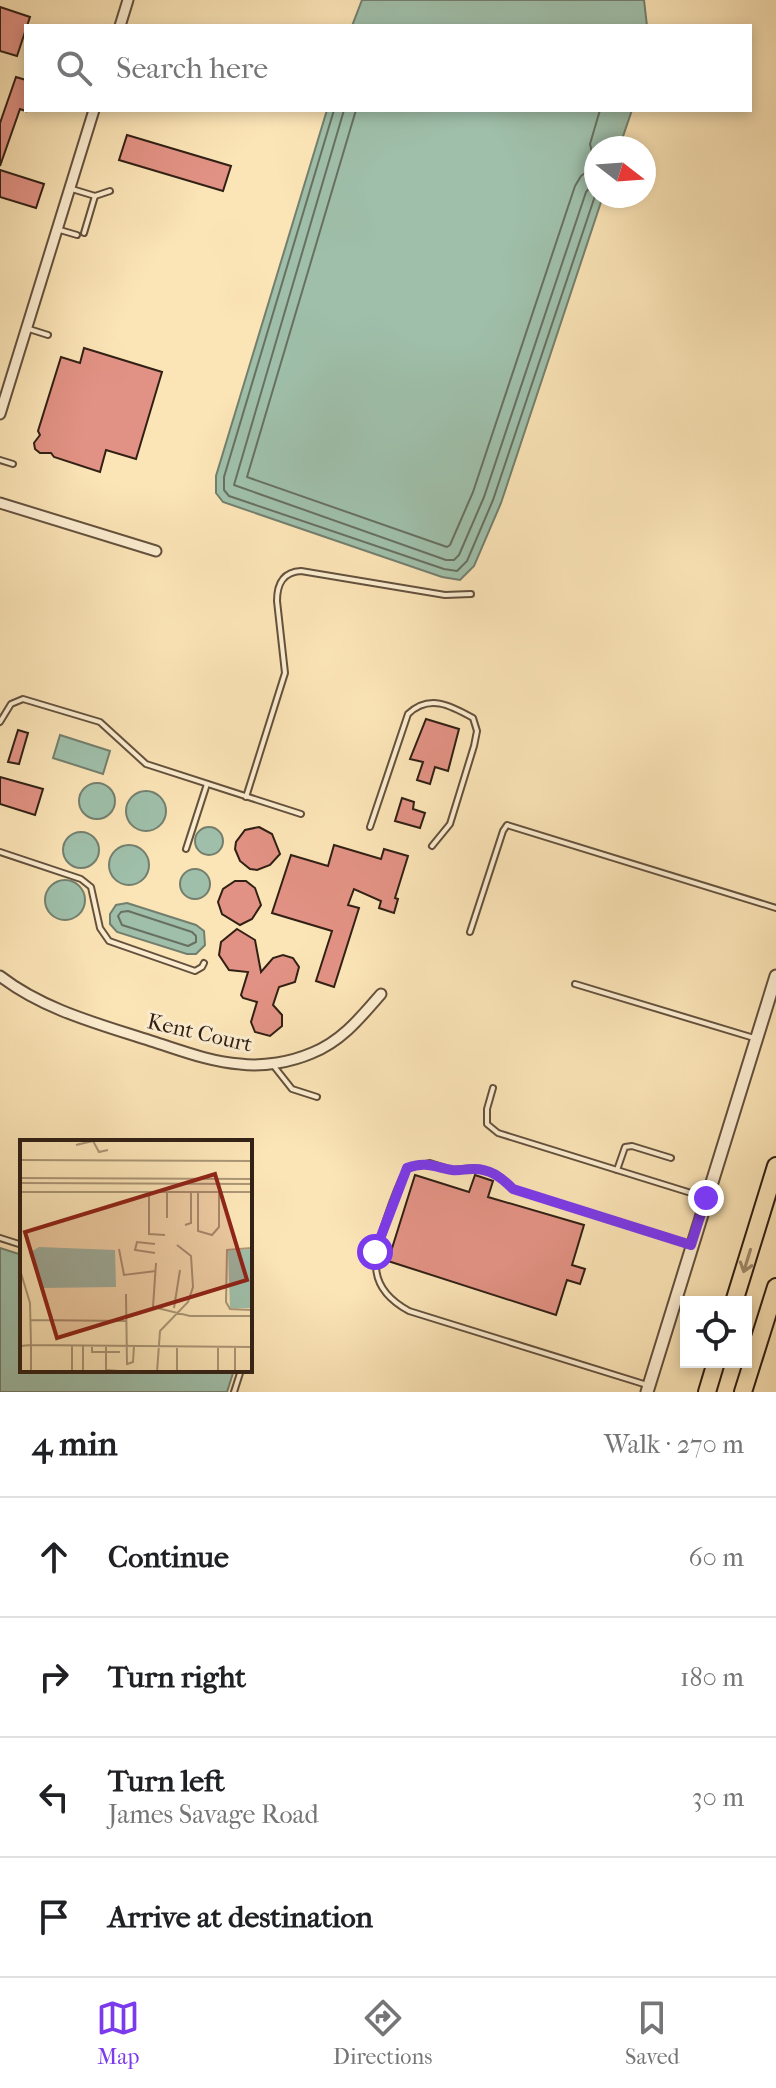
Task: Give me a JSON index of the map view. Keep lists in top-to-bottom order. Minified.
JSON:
{"streets":{"street":["Kent Court"]},"north":"right","page":{"search":"Search here","heading":["4 min","Walk · 270 m"],"list":[["Continue","60 m"],["Turn right","180 m"],["Turn left","James Savage Road","30 m"],"Arrive at destination"],"nav":["Map","Directions","Saved"]}}
